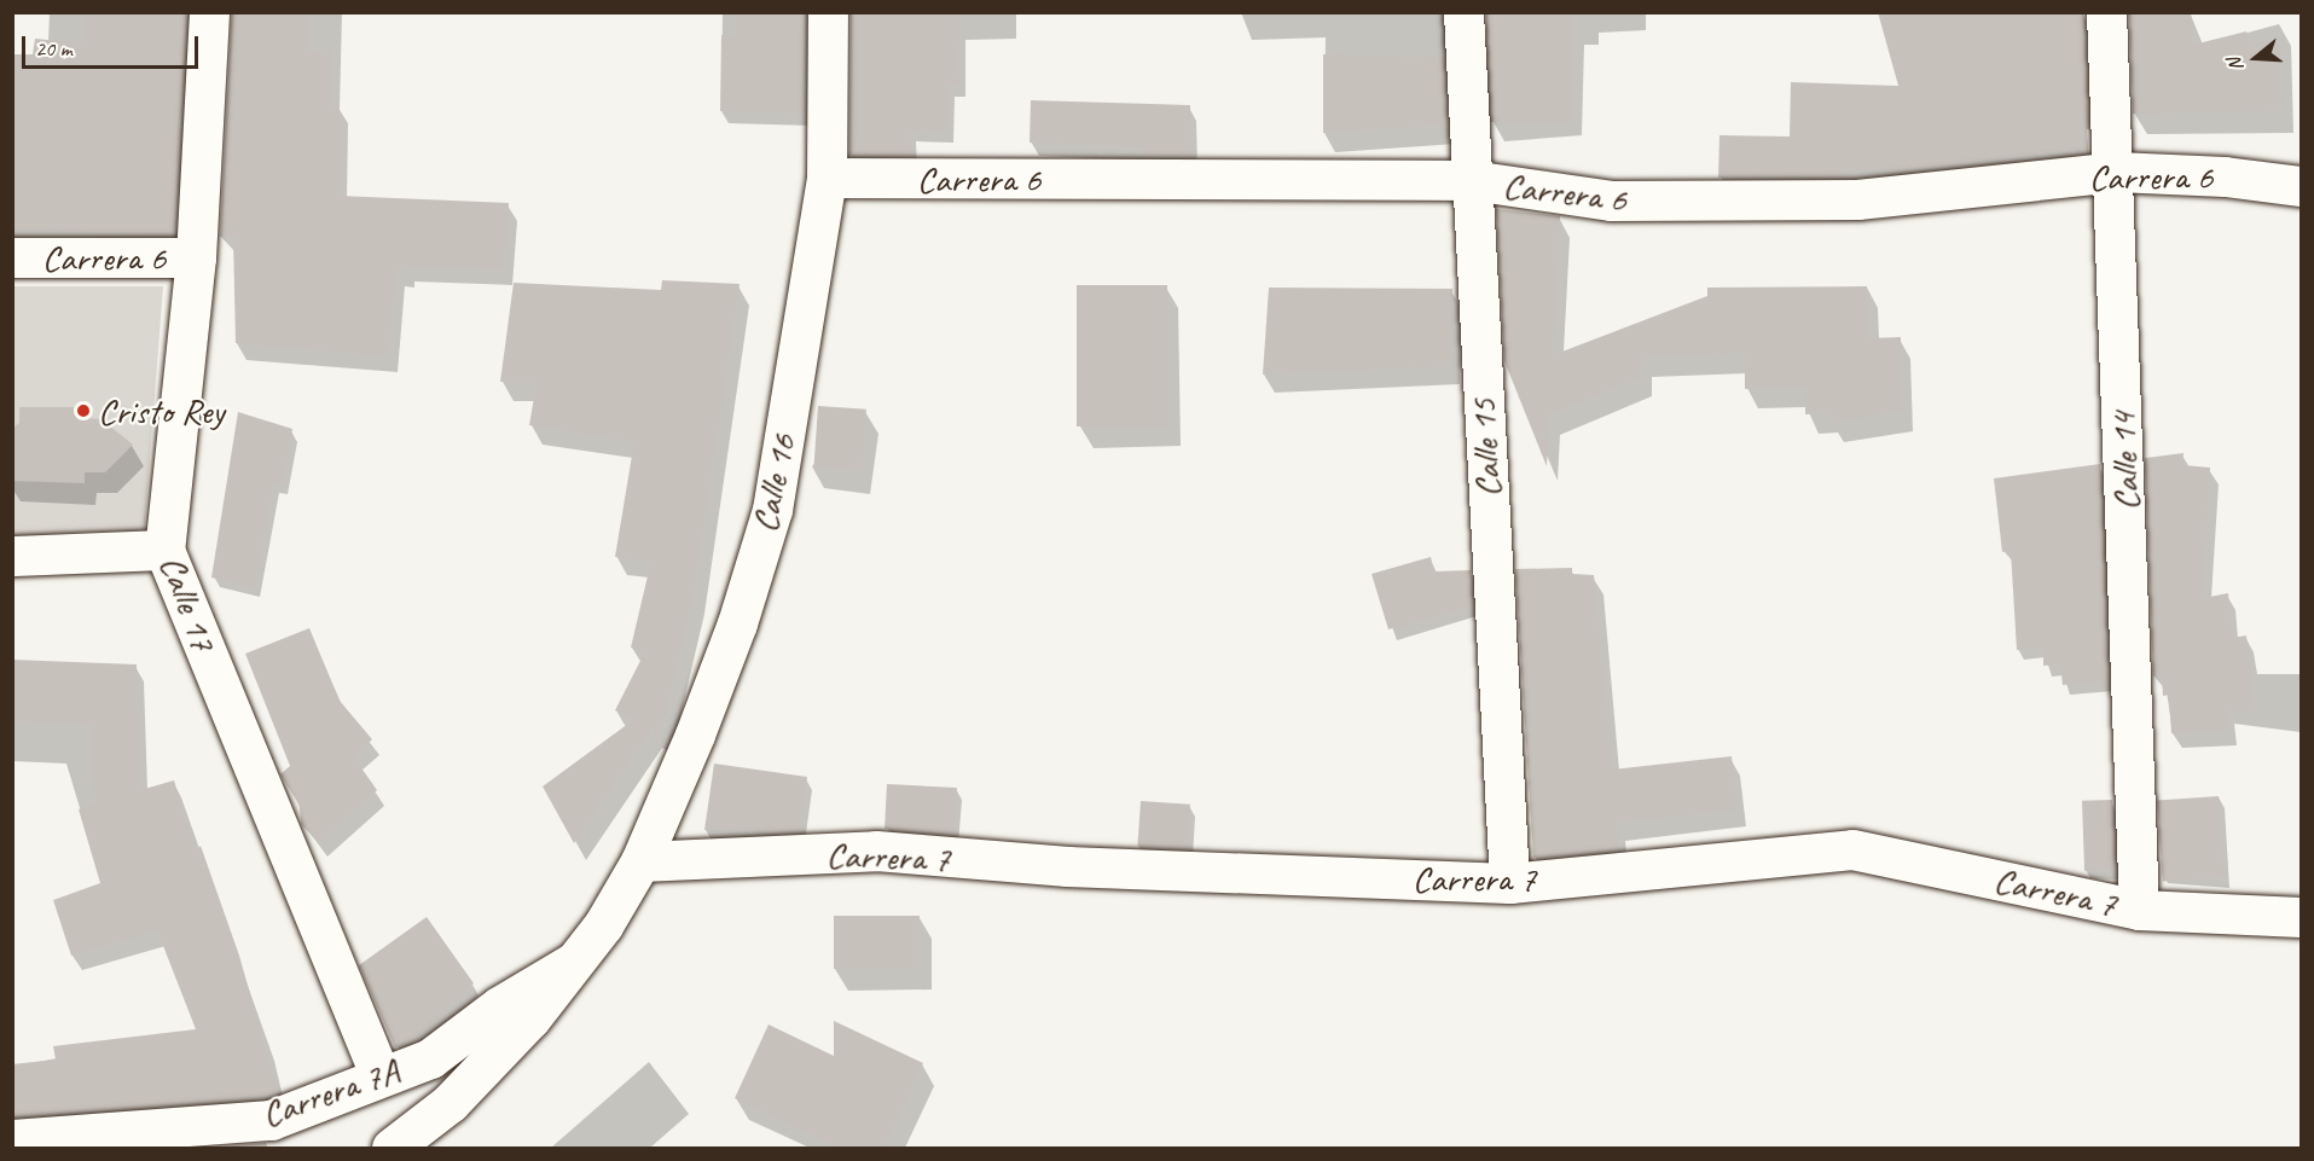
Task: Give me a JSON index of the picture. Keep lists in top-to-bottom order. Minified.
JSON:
{"streets":{"street":["Carrera 6","Calle 15","Calle 14","Calle 16","Calle 17","Carrera 7","Carrera 7A"]},"crossings":[["Carrera 6","Calle 15"],["Carrera 6","Calle 14"],["Carrera 6","Calle 16"],["Carrera 6","Calle 17"],["Calle 15","Carrera 7"],["Calle 14","Carrera 7"],["Calle 16","Carrera 7"],["Calle 16","Carrera 7A"],["Calle 17","Carrera 7A"]],"places":["Cristo Rey"],"scale_bar":"20 m","north":"left"}
